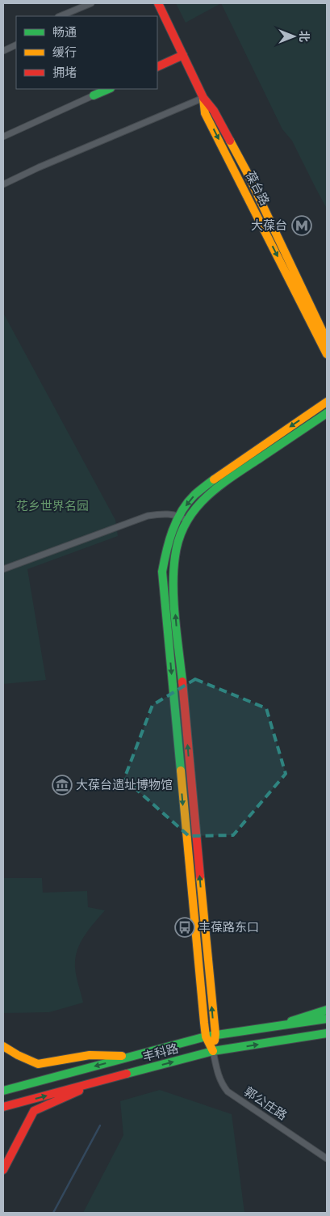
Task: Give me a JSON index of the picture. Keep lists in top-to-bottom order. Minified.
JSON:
{"streets":{"main road":["葆台路","丰科路"],"street":["郭公庄路"]},"crossings":[["丰科路","郭公庄路"]],"parks":["花乡世界名园"],"places":{"metro station":["大葆台"],"museum":["大葆台遗址博物馆"],"bus stop":["丰葆路东口"]},"legend":["畅通","缓行","拥堵"],"north":"right"}
